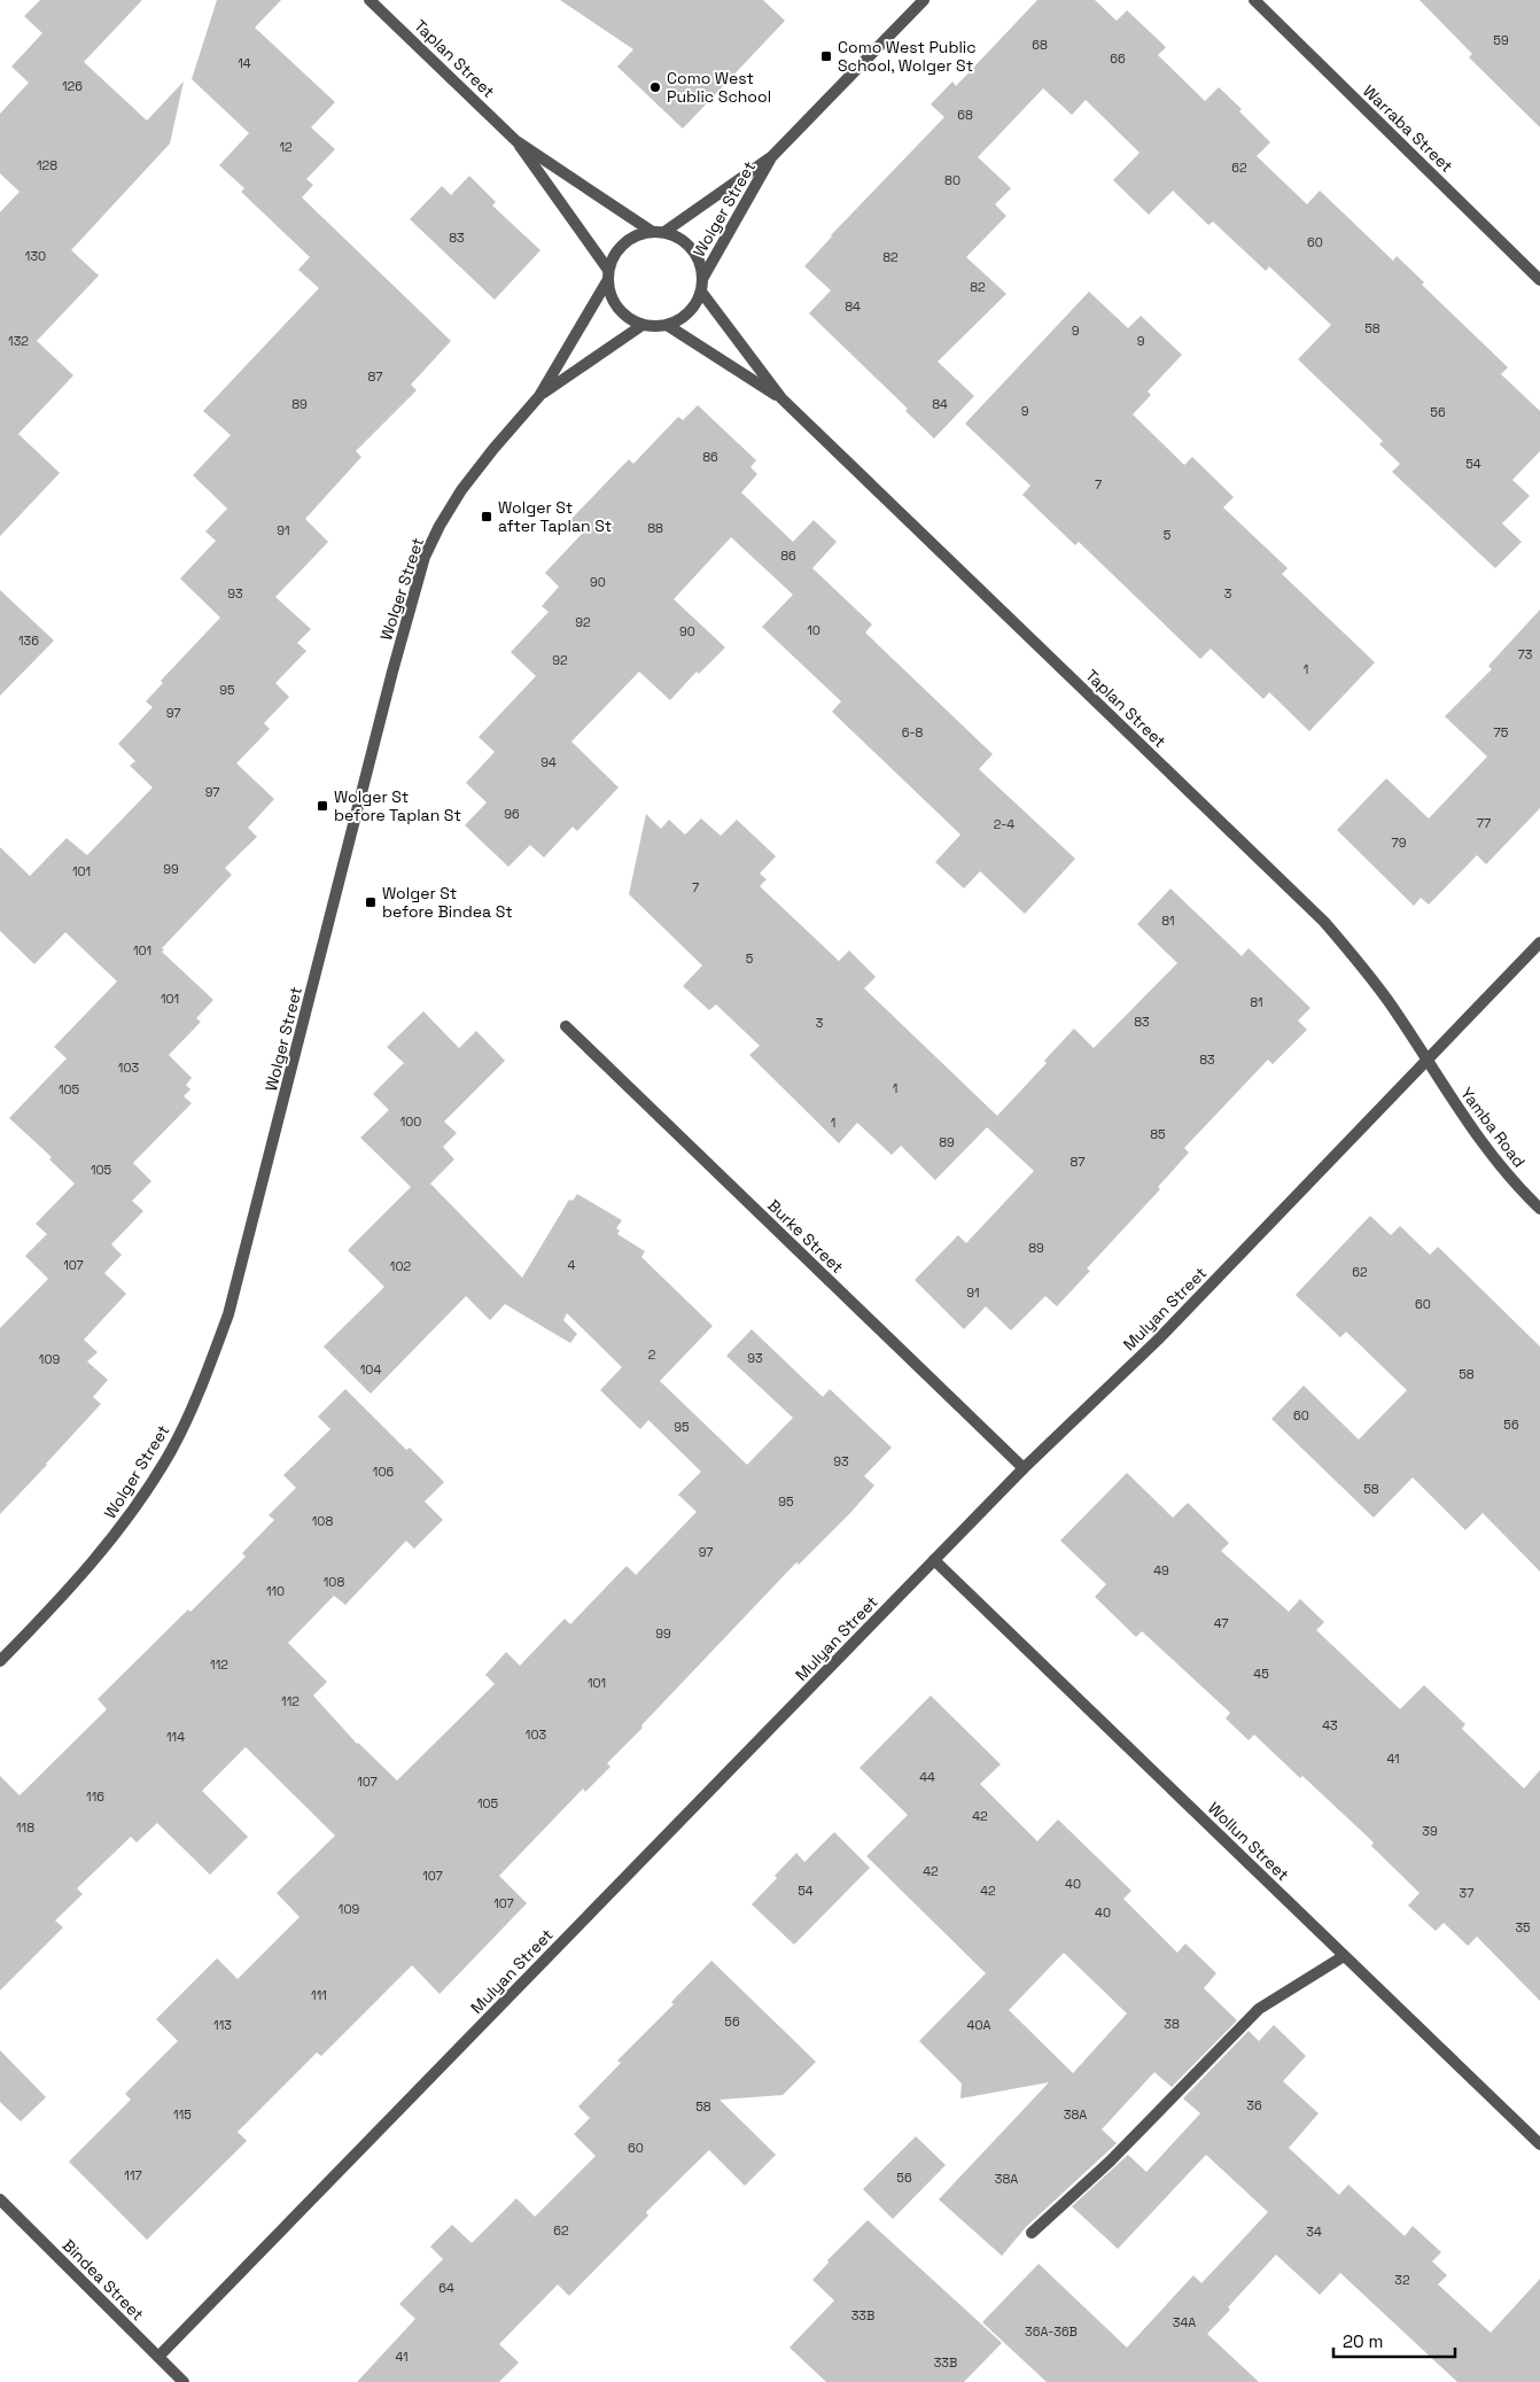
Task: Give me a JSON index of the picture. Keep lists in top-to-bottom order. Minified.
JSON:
{"streets":{"street":["Taplan Street","Warraba Street","Wolger Street","Yamba Road","Burke Street","Mulyan Street","Wollun Street","Bindea Street"]},"crossings":[["Taplan Street","Wolger Street"],["Taplan Street","Yamba Road"],["Taplan Street","Mulyan Street"],["Yamba Road","Mulyan Street"],["Burke Street","Mulyan Street"],["Mulyan Street","Wollun Street"],["Mulyan Street","Bindea Street"]],"places":{"transit":["Como West Public School, Wolger St","Wolger St after Taplan St","Wolger St before Taplan St","Wolger St before Bindea St"],"other":["Como West Public School"]},"house_numbers":["59","68","66","14","126","68","12","128","62","80","83","60","130","82","82","84","58","9","132","9","87","89","84","9","56","86","54","7","88","91","5","86","90","93","3","92","10","90","136","73","92","1","95","97","6-8","75","94","97","96","77","2-4","79","99","101","7","81","101","5","101","81","83","3","83","103","1","105","100","1","85","89","87","105","89","107","4","102","62","91","60","2","93","109","104","58","60","56","95","93","106","58","95","108","97","49","108","110","47","99","112","45","101","112","43","103","114","41","44","107","116","105","42","118","39","42","107","40","54","42","37","107","109","40","35","111","56","38","113","40A","36","58","115","38A","60","117","56","38A","62","34","32","64","33B","34A","36A-36B","41","33B"],"scale_bar":"20 m"}
